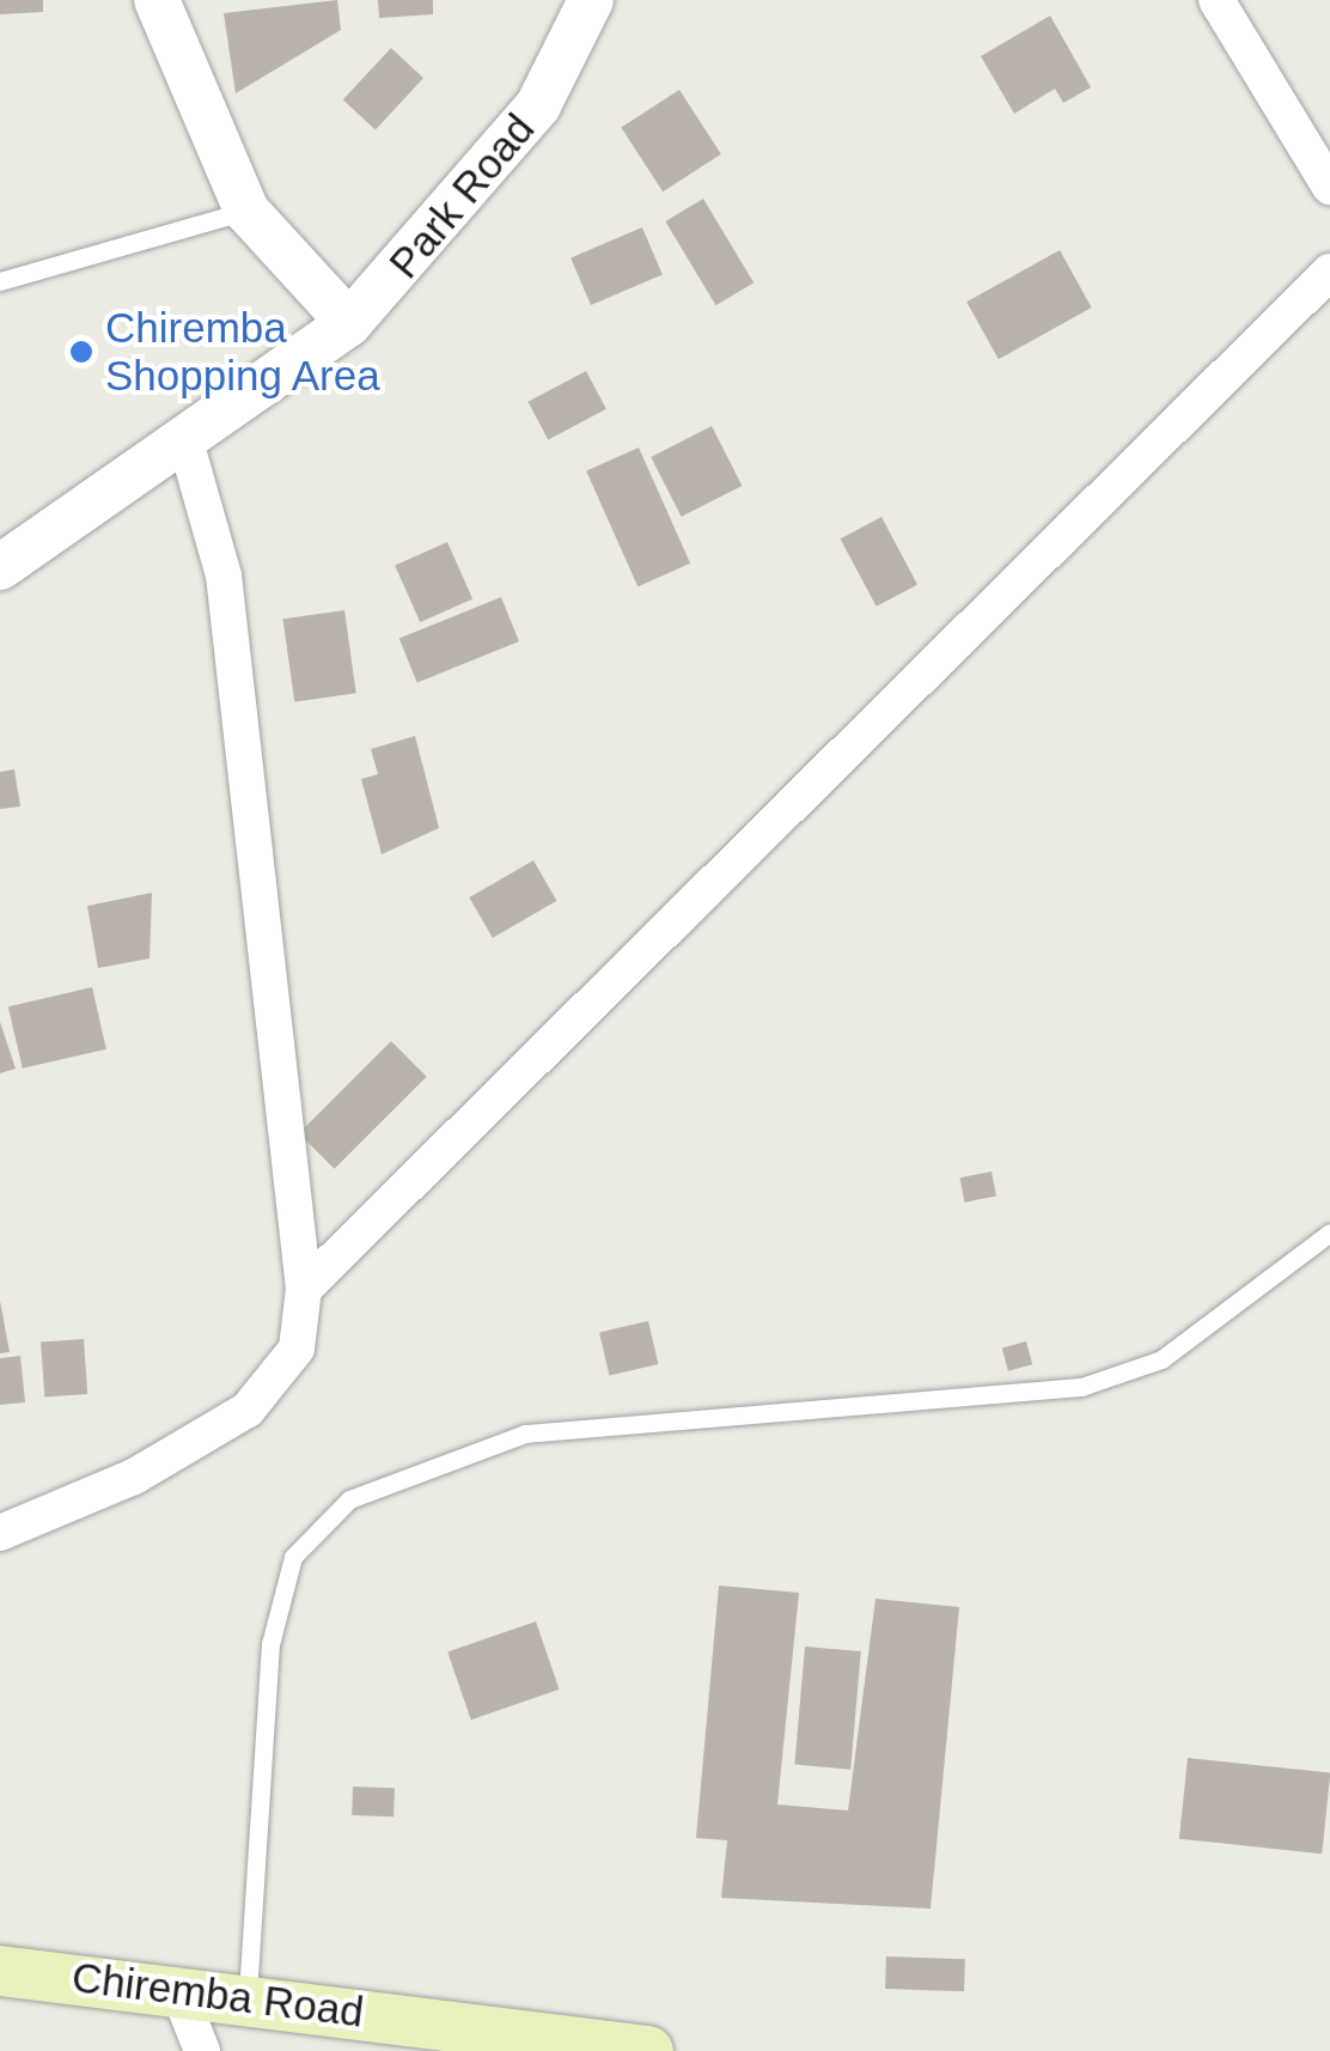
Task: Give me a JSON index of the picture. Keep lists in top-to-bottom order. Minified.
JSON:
{"streets":{"main road":["Chiremba Road"],"street":["Park Road"]},"places":["Chiremba Shopping Area"]}
